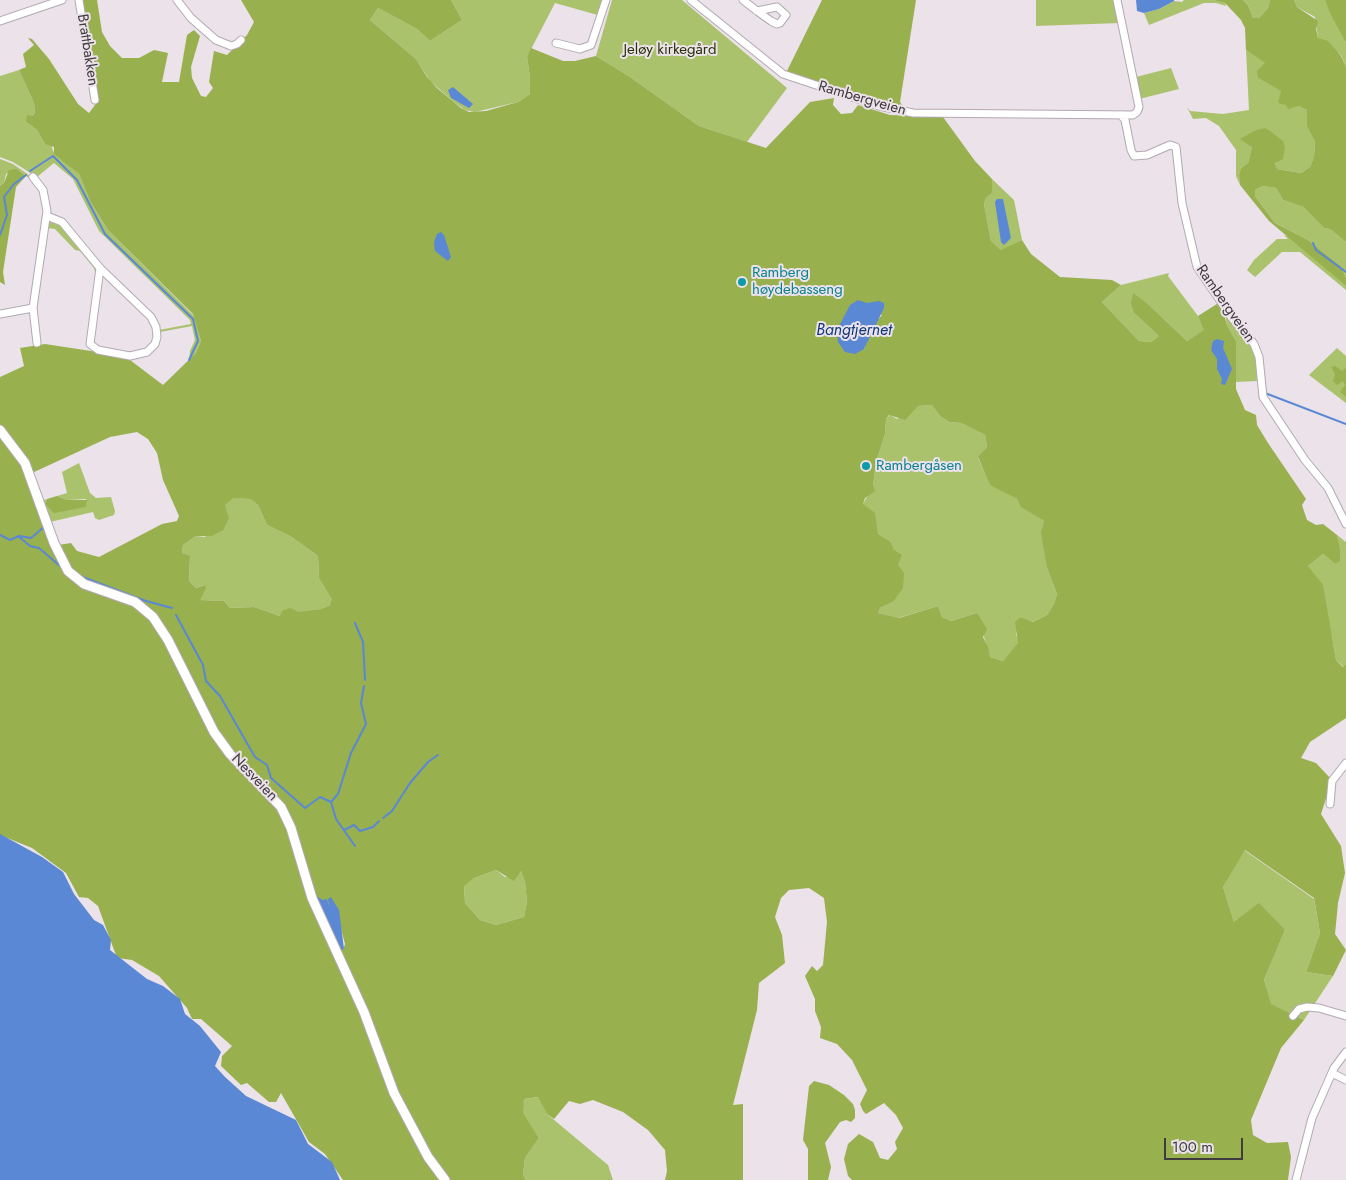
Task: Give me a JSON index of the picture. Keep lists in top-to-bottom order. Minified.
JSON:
{"streets":{"main road":["Nesveien"],"street":["Brattbakken","Rambergveien"]},"water":["Bangtjernet"],"parks":["Jeløy kirkegård"],"places":["Ramberg høydebasseng","Rambergåsen"],"scale_bar":"100 m"}
